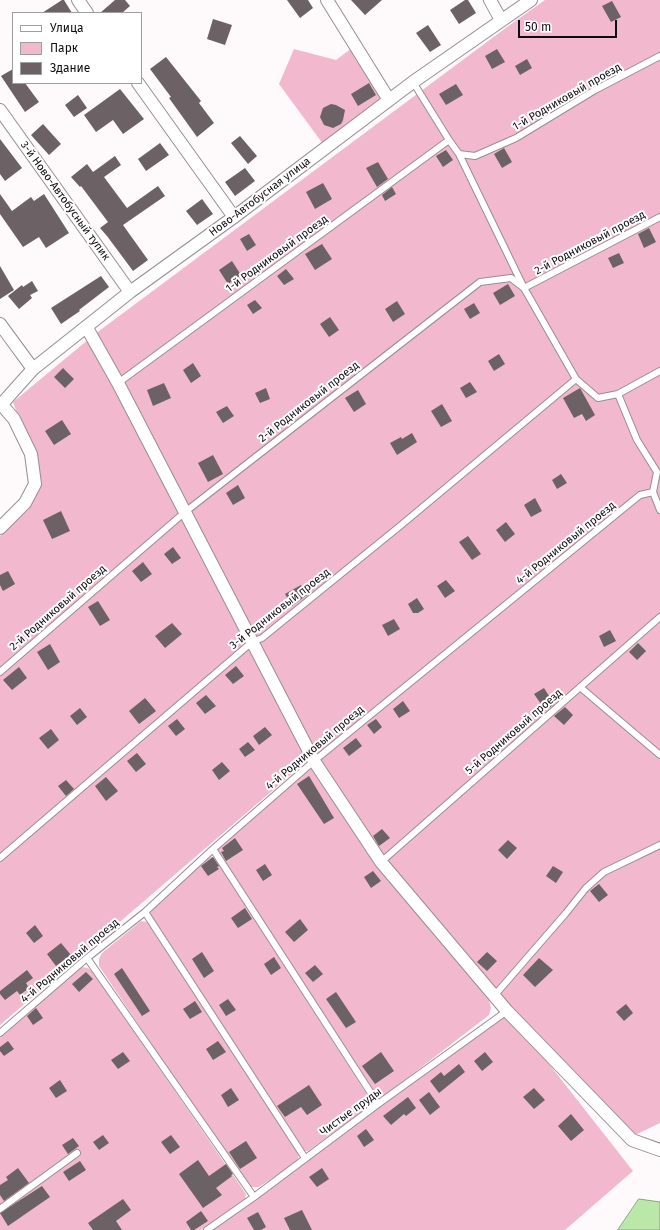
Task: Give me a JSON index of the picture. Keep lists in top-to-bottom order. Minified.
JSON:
{"streets":{"street":["Ново-Автобусная улица","3-й Ново-Автобусный тупик"],"lane":["1-й Родниковый проезд","2-й Родниковый проезд","4-й Родниковый проезд","3-й Родниковый проезд","5-й Родниковый проезд","Чистые пруды"]},"crossings":[["Ново-Автобусная улица","3-й Ново-Автобусный тупик"]],"legend":["Улица","Парк","Здание"],"scale_bar":"50 m"}
